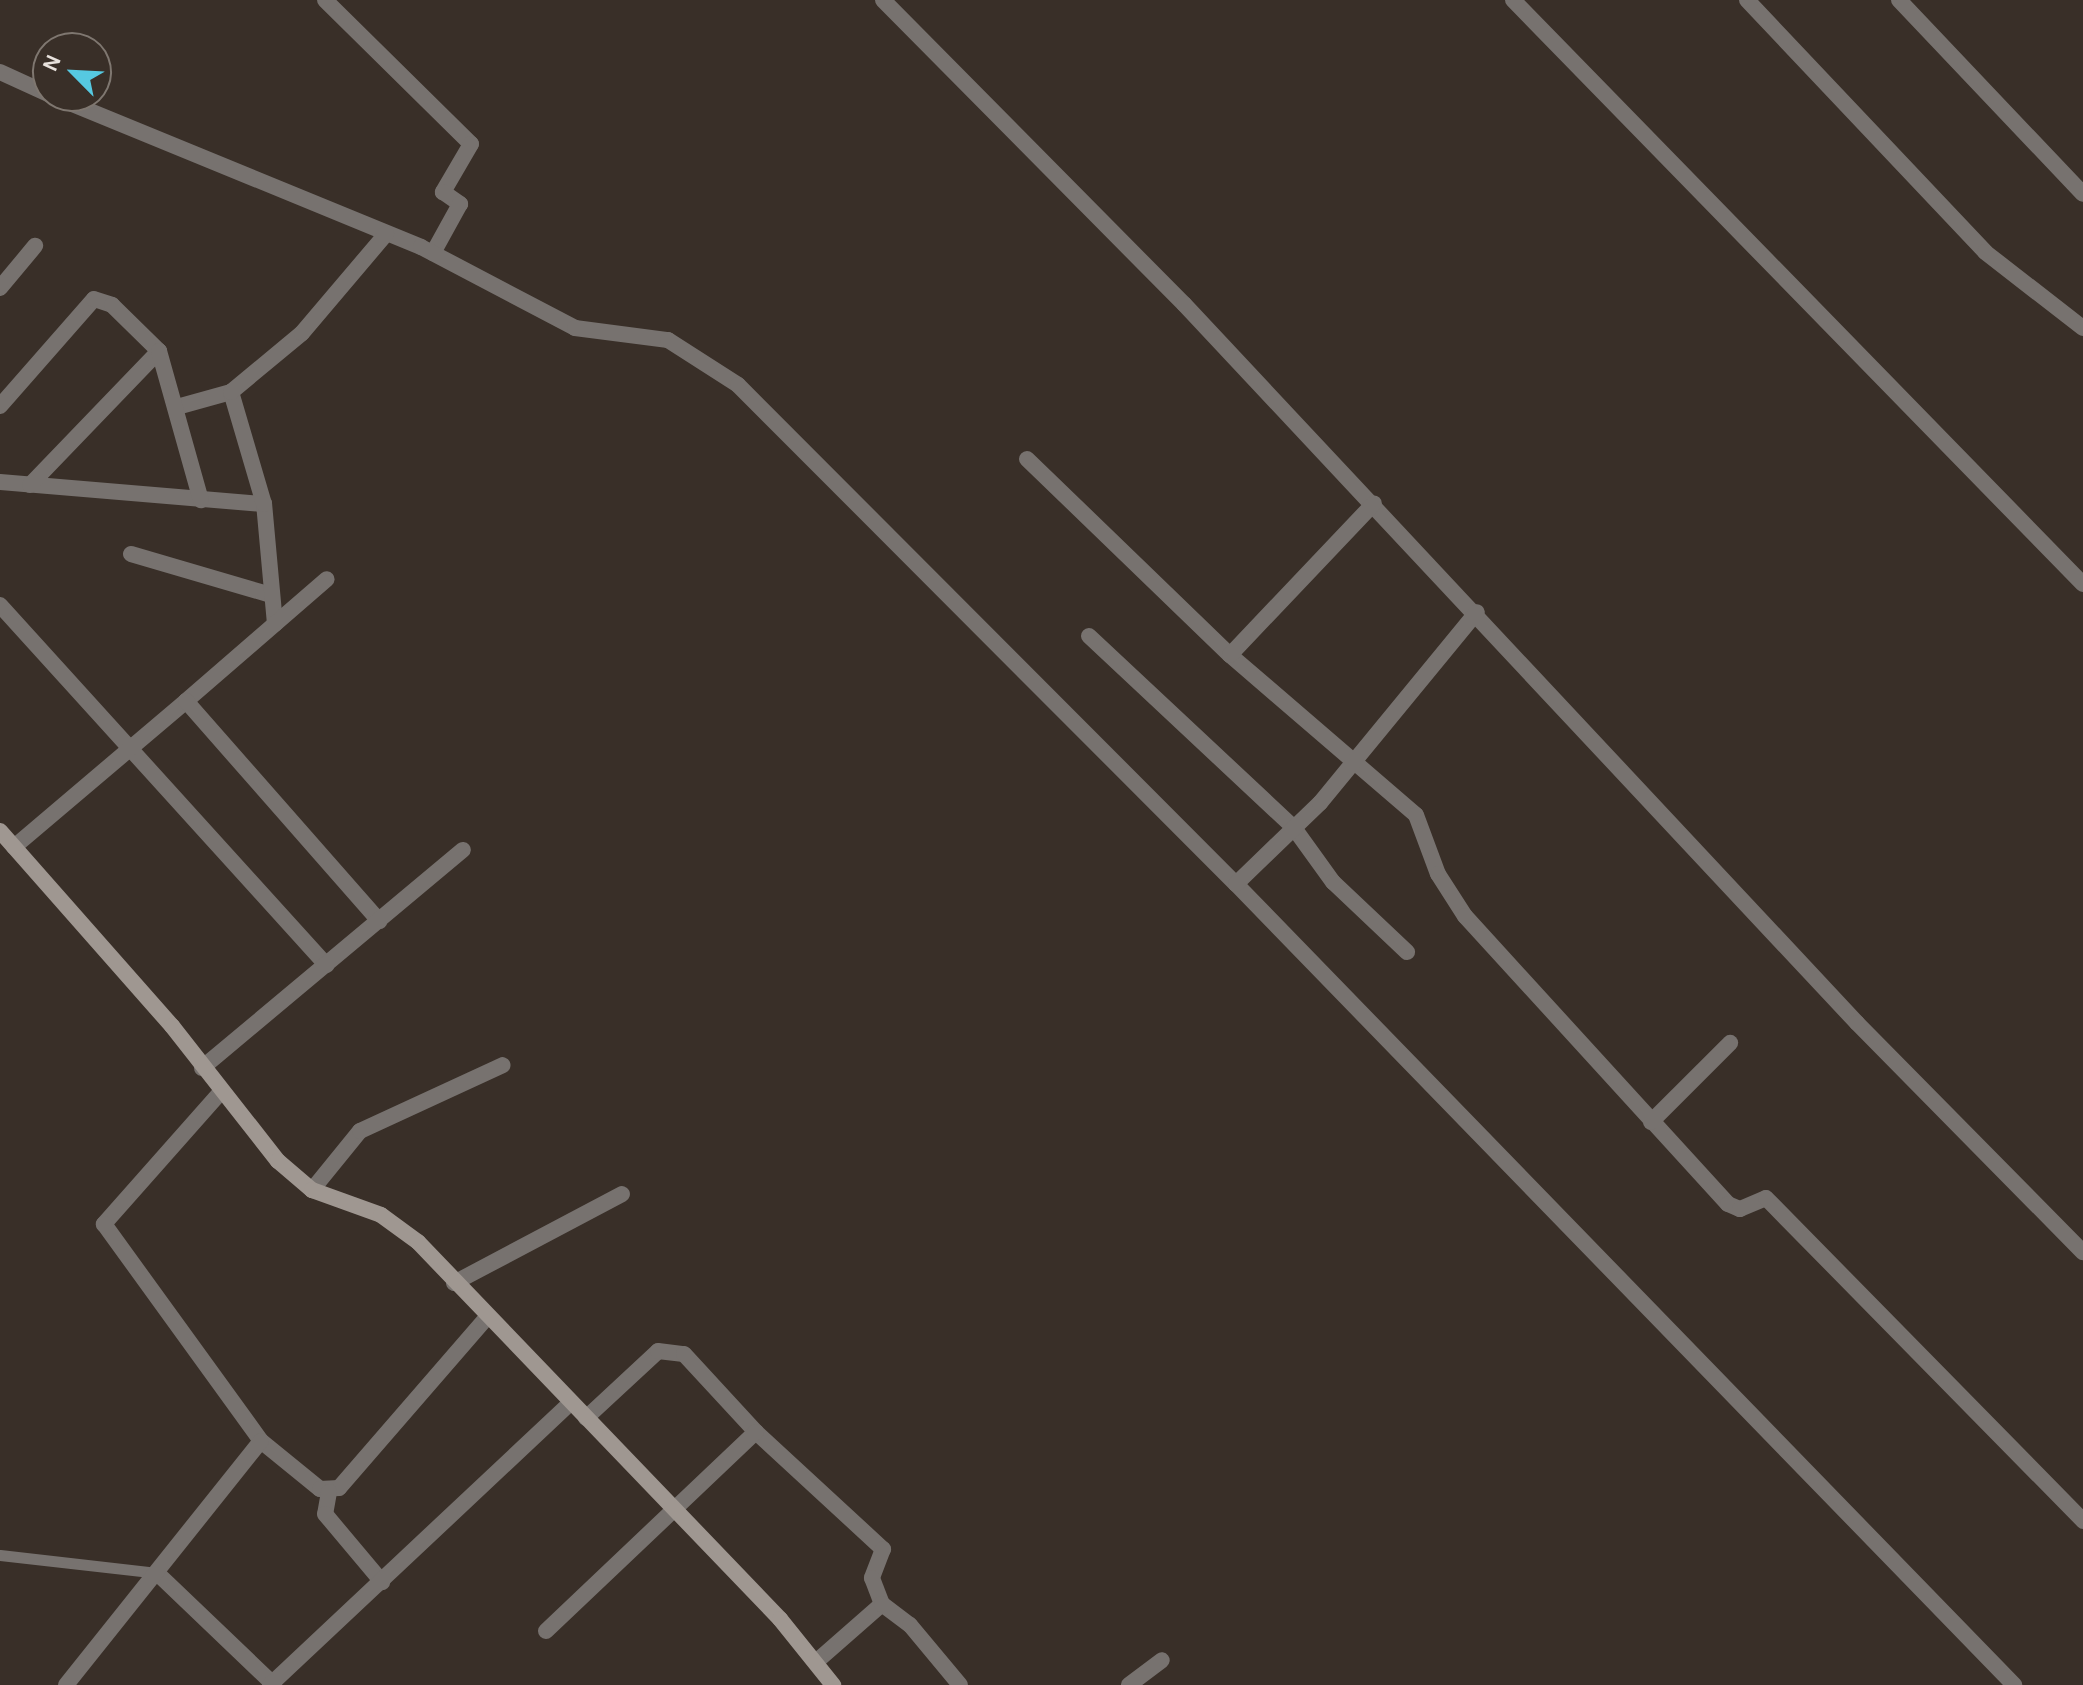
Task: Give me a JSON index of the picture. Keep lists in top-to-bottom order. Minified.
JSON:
{"north":"top left"}
